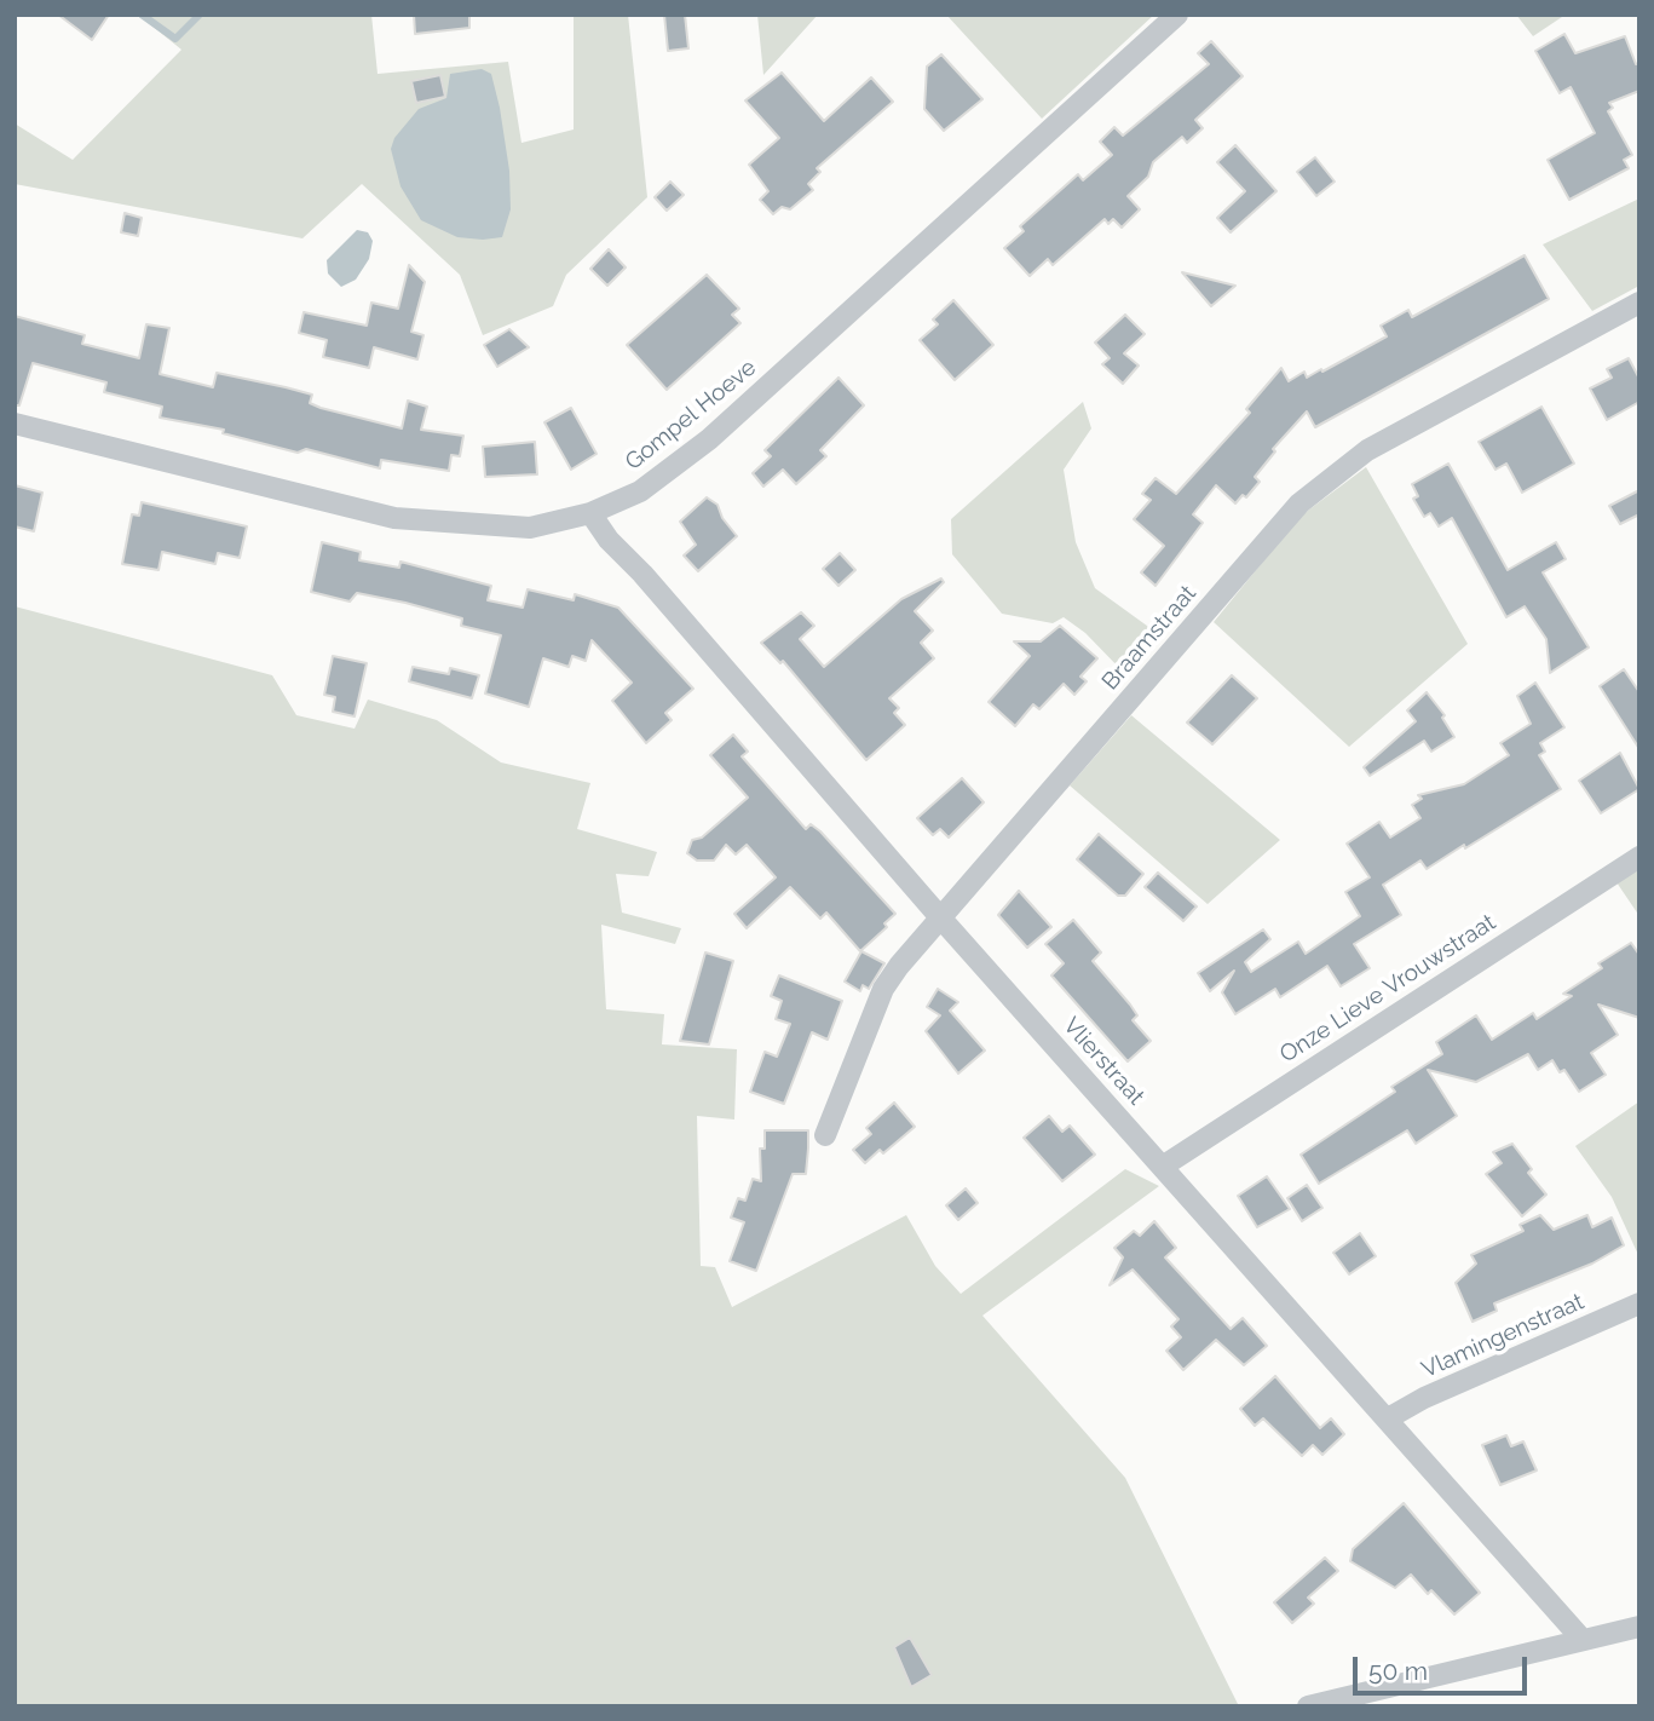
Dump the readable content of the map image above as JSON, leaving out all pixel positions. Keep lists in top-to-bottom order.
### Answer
{
  "streets": {
    "street": [
      "Gompel Hoeve",
      "Braamstraat",
      "Onze Lieve Vrouwstraat",
      "Vlierstraat",
      "Vlamingenstraat"
    ]
  },
  "crossings": [
    ["Gompel Hoeve", "Vlierstraat"],
    ["Braamstraat", "Vlierstraat"],
    ["Onze Lieve Vrouwstraat", "Vlierstraat"],
    ["Vlierstraat", "Vlamingenstraat"]
  ],
  "scale_bar": "50 m"
}
